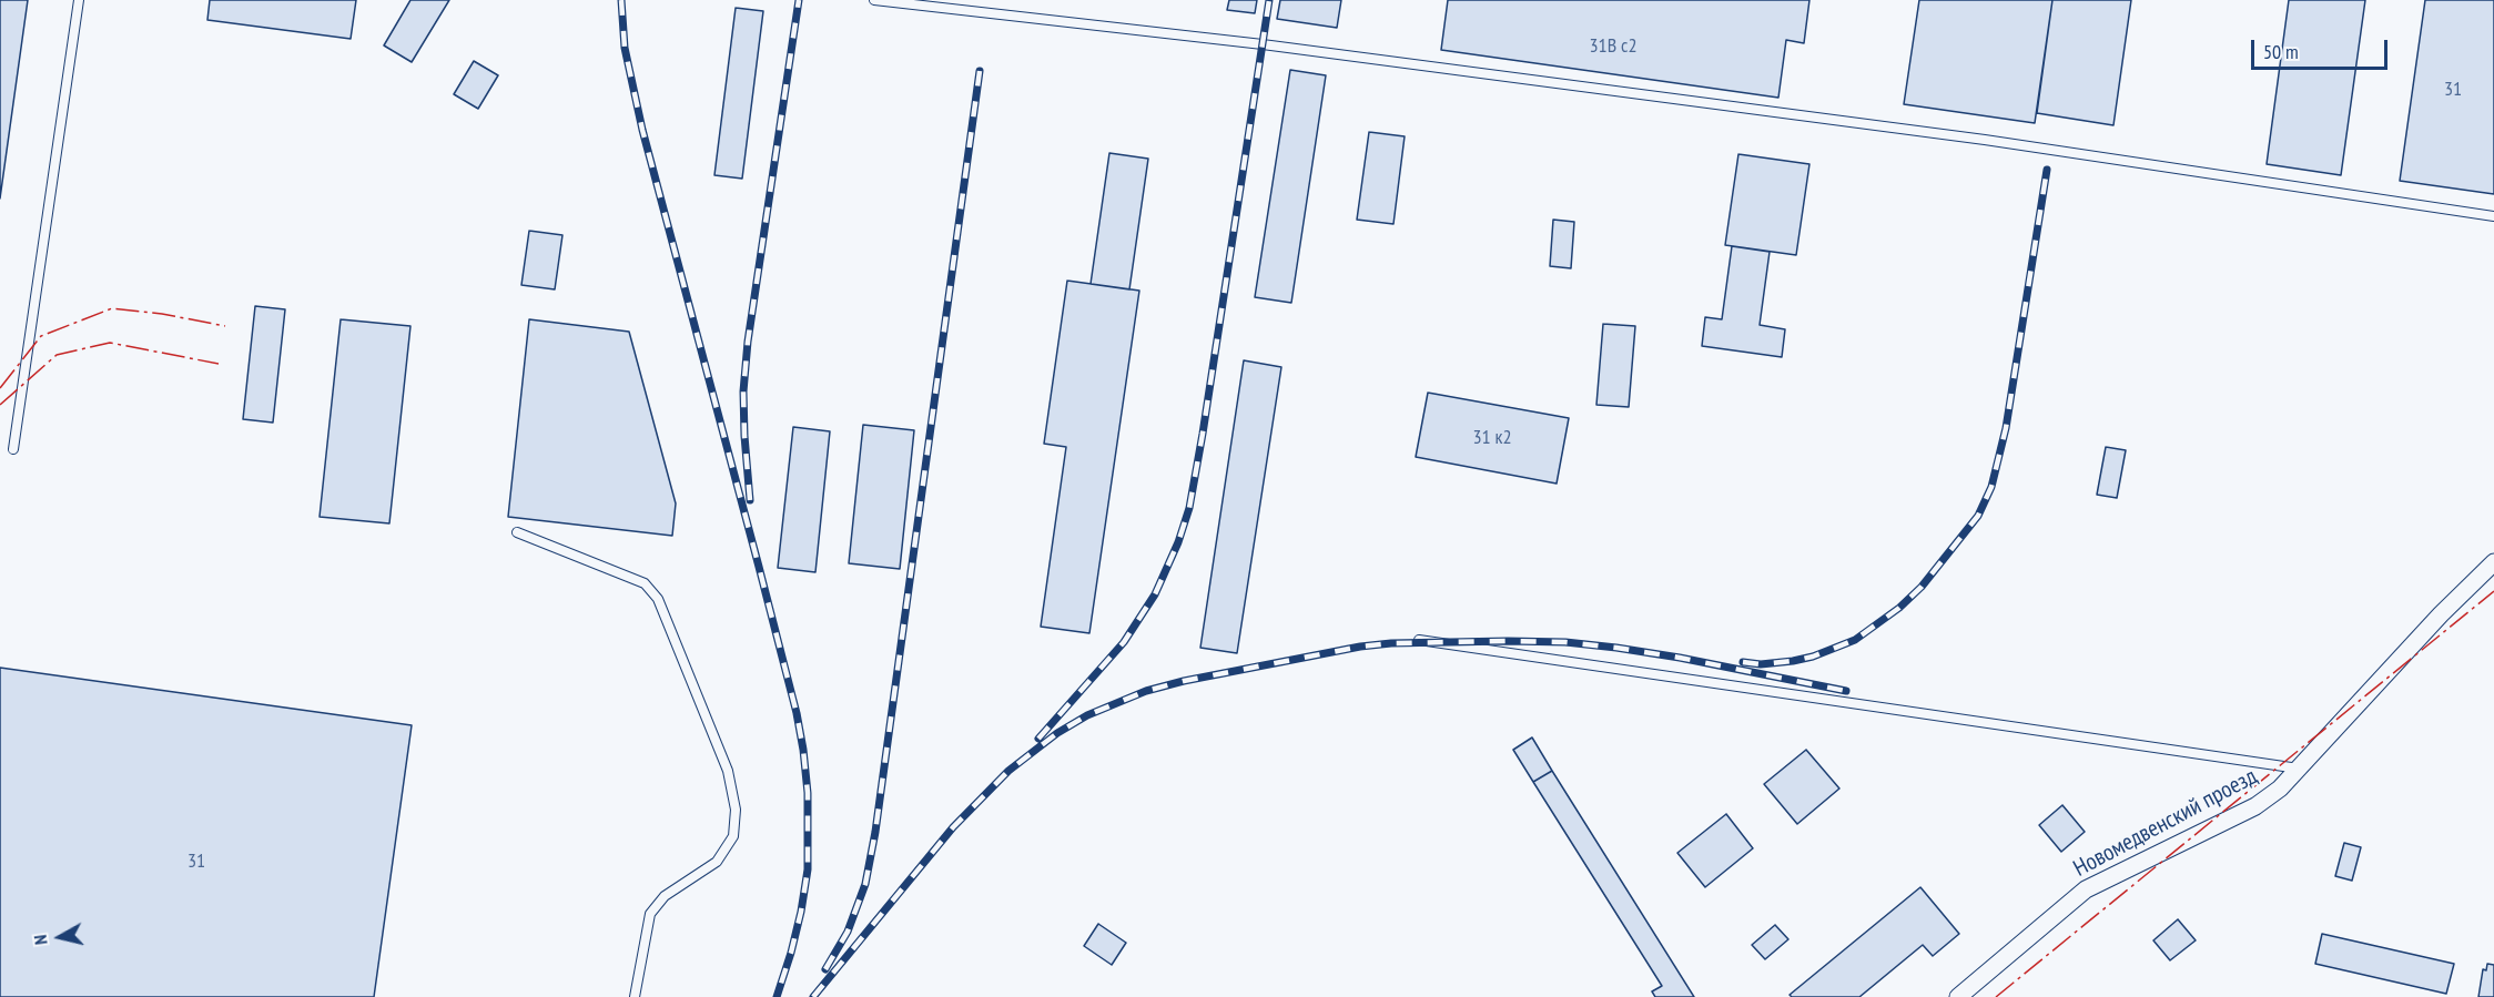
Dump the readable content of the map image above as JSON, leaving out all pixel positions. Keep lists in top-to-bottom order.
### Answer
{
  "streets": {
    "street": ["Новомедвенский проезд"]
  },
  "house_numbers": [
    "31В с2",
    "31",
    "31 к2",
    "31"
  ],
  "scale_bar": "50 m",
  "north": "left"
}
